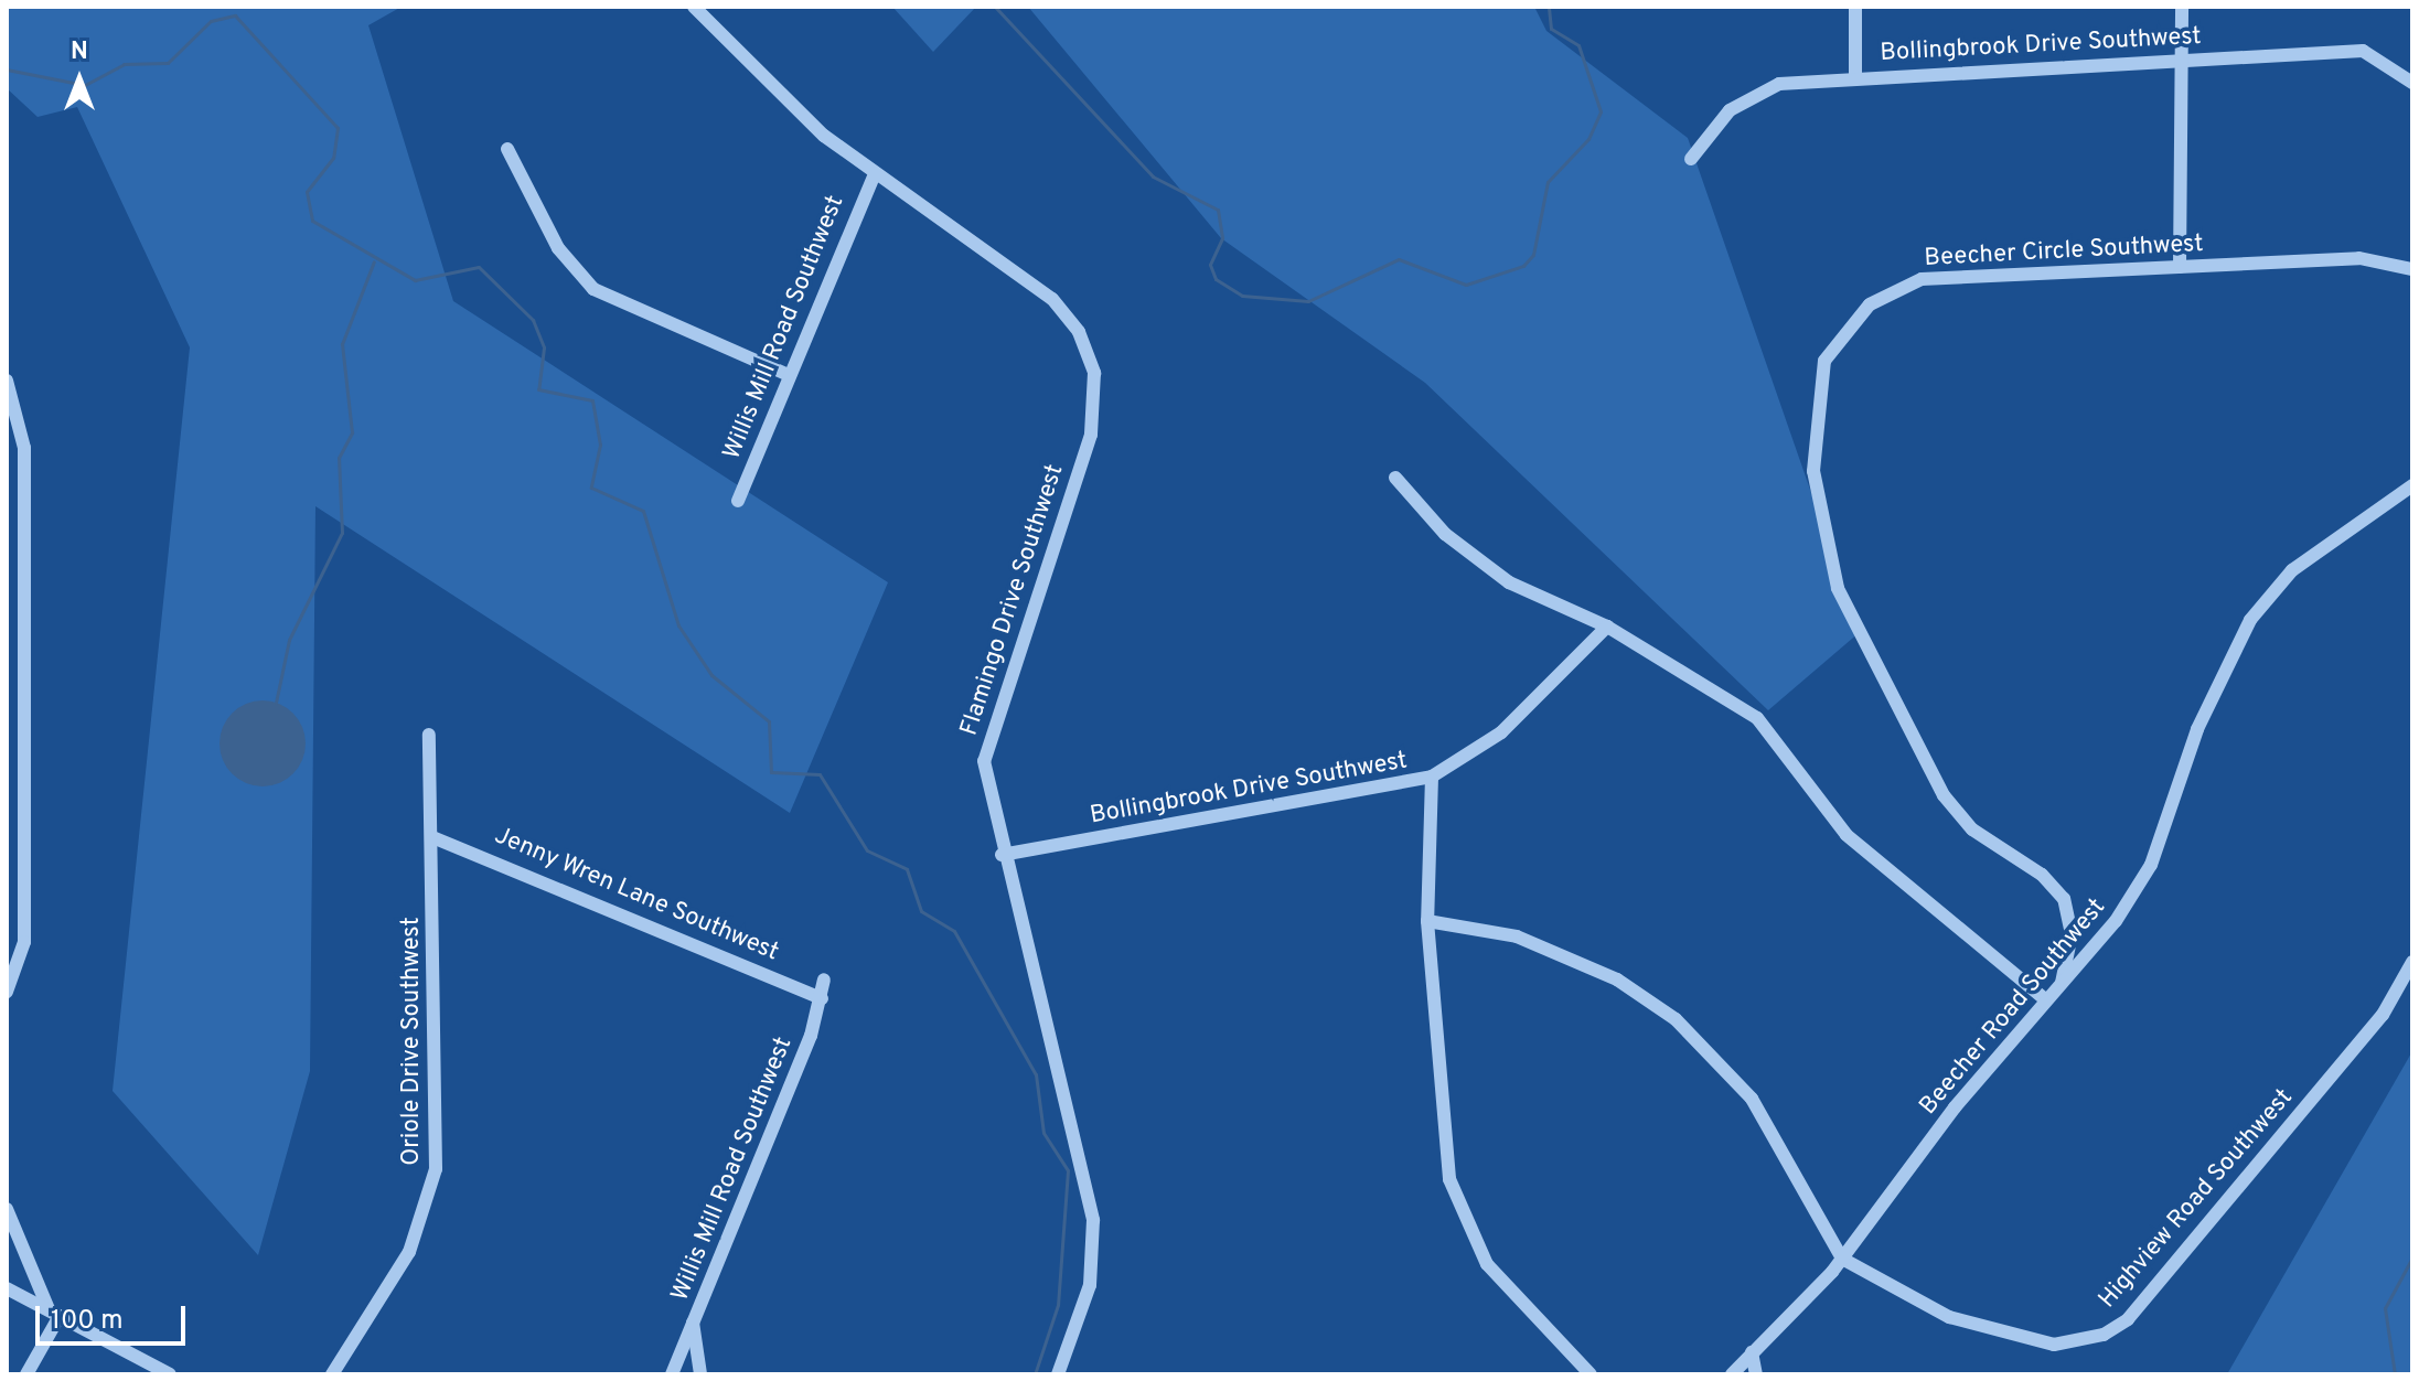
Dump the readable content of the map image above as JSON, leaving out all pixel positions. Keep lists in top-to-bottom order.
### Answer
{
  "streets": {
    "street": [
      "Bollingbrook Drive Southwest",
      "Beecher Circle Southwest",
      "Willis Mill Road Southwest",
      "Flamingo Drive Southwest",
      "Jenny Wren Lane Southwest",
      "Beecher Road Southwest",
      "Oriole Drive Southwest",
      "Highview Road Southwest"
    ]
  },
  "crossings": [
    ["Bollingbrook Drive Southwest", "Flamingo Drive Southwest"],
    ["Beecher Circle Southwest", "Beecher Road Southwest"],
    ["Willis Mill Road Southwest", "Flamingo Drive Southwest"],
    ["Willis Mill Road Southwest", "Jenny Wren Lane Southwest"],
    ["Jenny Wren Lane Southwest", "Oriole Drive Southwest"],
    ["Beecher Road Southwest", "Highview Road Southwest"]
  ],
  "scale_bar": "100 m",
  "north": "top"
}
